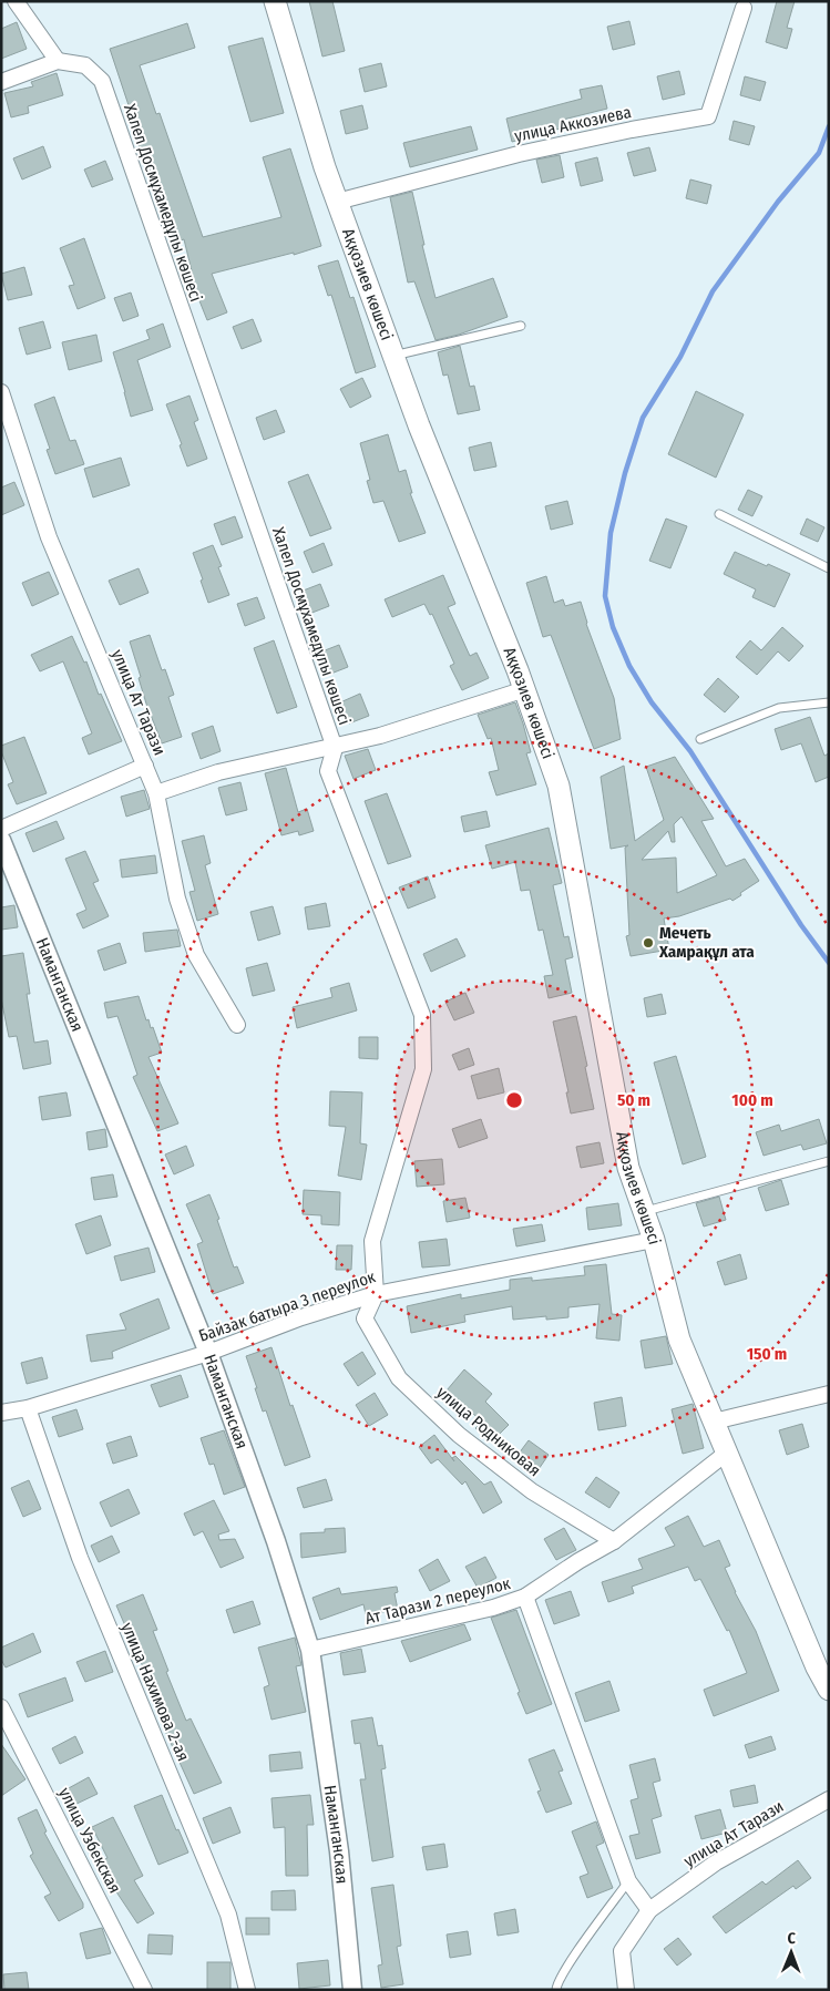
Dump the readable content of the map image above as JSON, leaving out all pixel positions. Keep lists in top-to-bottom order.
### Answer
{
  "streets": {
    "main road": ["Аққозиев көшесі"],
    "street": [
      "улица Аккозиева",
      "Халел Досмұхамедұлы көшесі",
      "улица Ат Тарази",
      "Наманганская",
      "Байзак батыра 3 переулок",
      "улица Родниковая",
      "Ат Тарази 2 переулок",
      "улица Нахимова 2-ая",
      "улица Узбекская"
    ]
  },
  "crossings": [
    ["улица Аккозиева", "Аққозиев көшесі"],
    ["Халел Досмұхамедұлы көшесі", "Байзак батыра 3 переулок"],
    ["Халел Досмұхамедұлы көшесі", "улица Родниковая"],
    ["Аққозиев көшесі", "Байзак батыра 3 переулок"],
    ["Аққозиев көшесі", "Ат Тарази 2 переулок"],
    ["Наманганская", "Байзак батыра 3 переулок"],
    ["Наманганская", "Ат Тарази 2 переулок"],
    ["Байзак батыра 3 переулок", "улица Родниковая"],
    ["Байзак батыра 3 переулок", "улица Нахимова 2-ая"],
    ["улица Родниковая", "Ат Тарази 2 переулок"]
  ],
  "places": ["Мечеть Хамрақұл ата"],
  "north": "top",
  "rings": ["50 m", "100 m", "150 m"]
}
